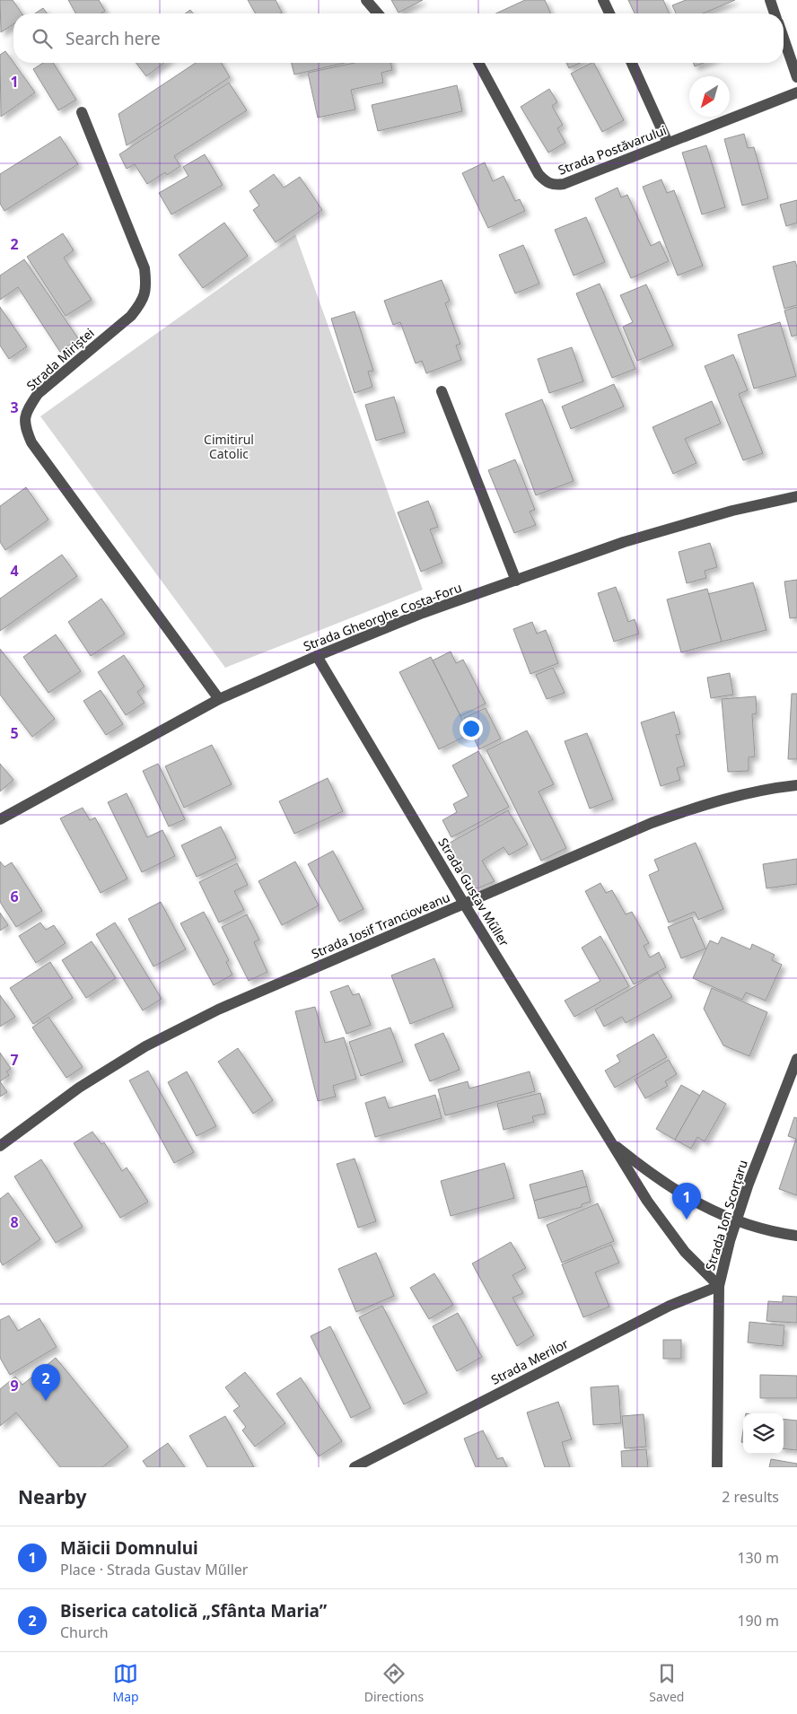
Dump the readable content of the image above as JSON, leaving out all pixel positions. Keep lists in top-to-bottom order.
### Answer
{
  "streets": {
    "street": [
      "Strada Postăvarului",
      "Strada Miriștei",
      "Strada Gheorghe Costa-Foru",
      "Strada Gustav Műller",
      "Strada Iosif Trancioveanu",
      "Strada Ion Scorțaru",
      "Strada Merilor"
    ]
  },
  "crossings": [
    ["Strada Miriștei", "Strada Gheorghe Costa-Foru"],
    ["Strada Gheorghe Costa-Foru", "Strada Gustav Műller"],
    ["Strada Gustav Műller", "Strada Iosif Trancioveanu"],
    ["Strada Gustav Műller", "Strada Ion Scorțaru"],
    ["Strada Gustav Műller", "Strada Merilor"],
    ["Strada Ion Scorțaru", "Strada Merilor"]
  ],
  "parks": ["Cimitirul Catolic"],
  "north": "bottom left",
  "page": {
    "search": "Search here",
    "pins": ["1", "2"],
    "heading": ["Nearby", "2 results"],
    "list": [
      {
        "mark": "1",
        "name": "Măicii Domnului",
        "note": "Place · Strada Gustav Műller",
        "value": "130 m"
      },
      {
        "mark": "2",
        "name": "Biserica catolică „Sfânta Maria”",
        "note": "Church",
        "value": "190 m"
      }
    ],
    "nav": ["Map", "Directions", "Saved"]
  },
  "grid": {
    "rows": [
      "1",
      "2",
      "3",
      "4",
      "5",
      "6",
      "7",
      "8",
      "9"
    ]
  }
}
